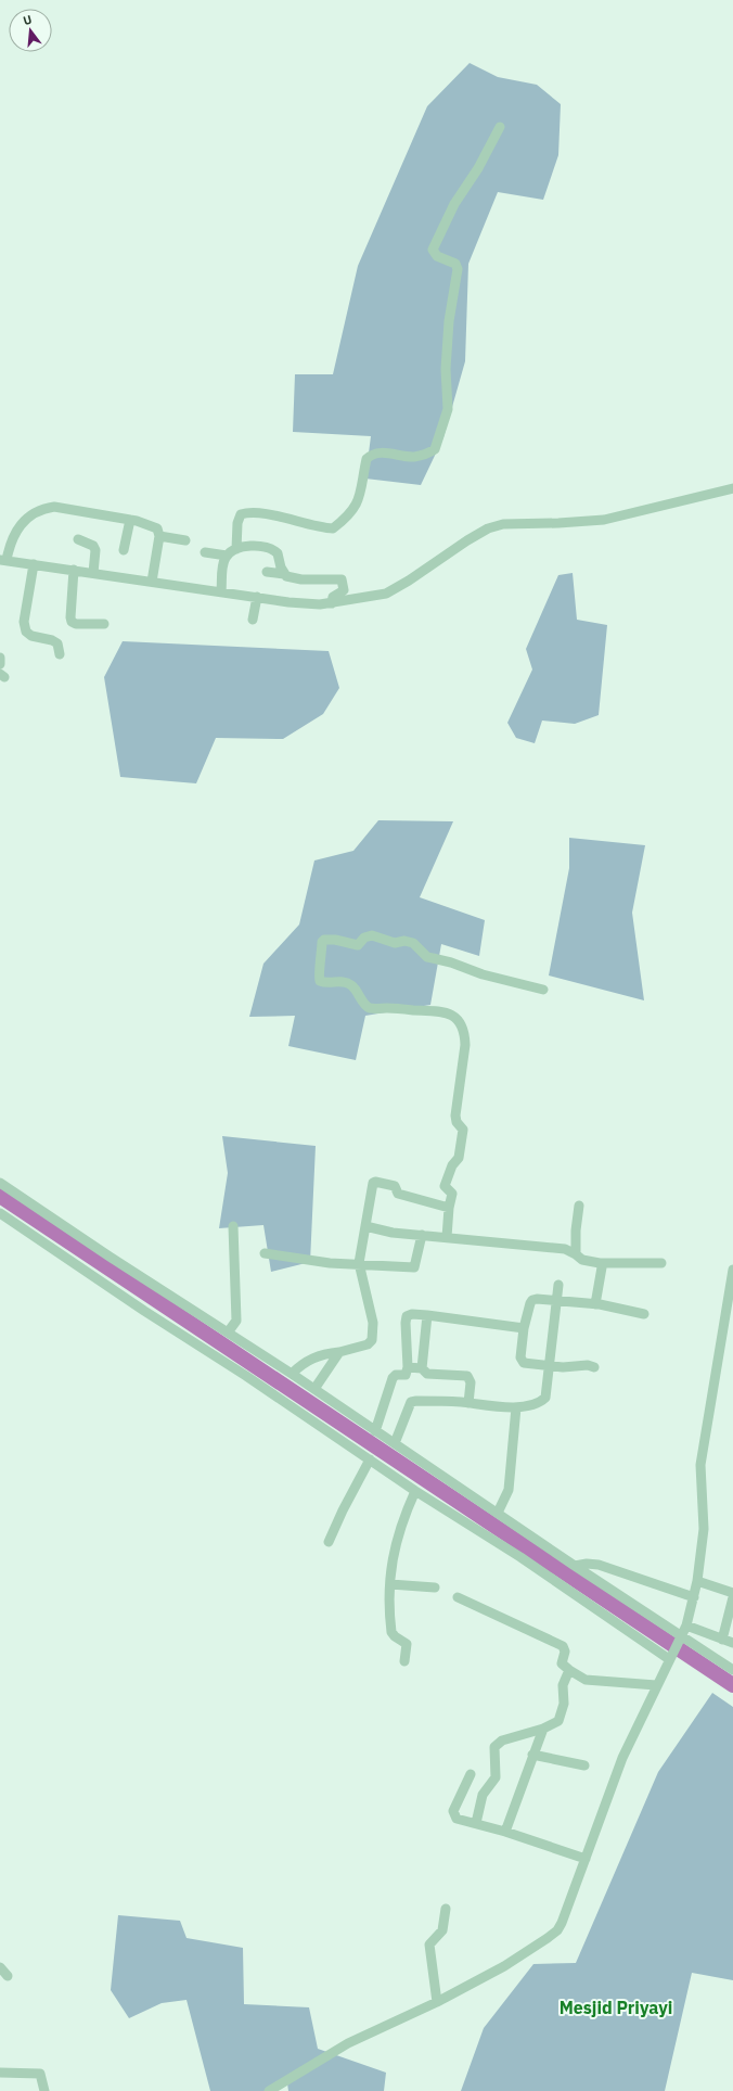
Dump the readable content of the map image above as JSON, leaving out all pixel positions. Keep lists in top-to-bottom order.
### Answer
{
  "districts": ["Mesjid Priyayi"],
  "north": "top"
}
